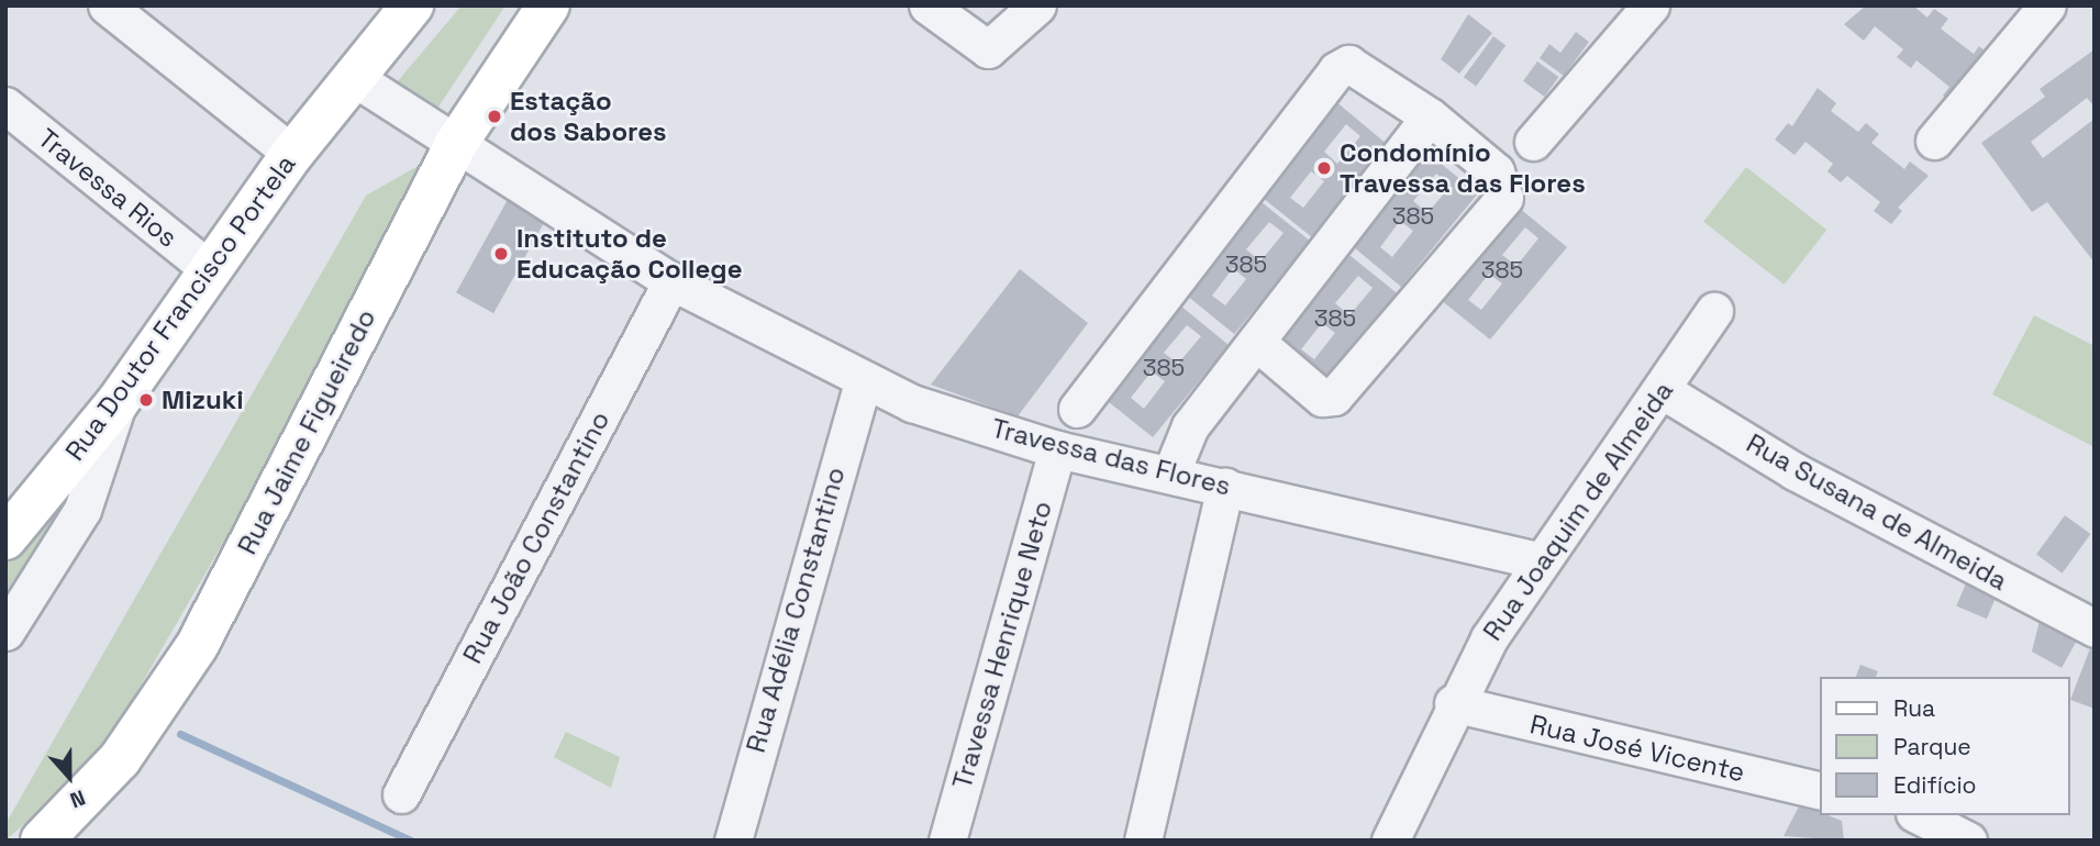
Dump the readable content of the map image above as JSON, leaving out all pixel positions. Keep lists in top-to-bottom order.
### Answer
{
  "streets": {
    "main road": ["Rua Doutor Francisco Portela", "Rua Jaime Figueiredo"],
    "street": [
      "Travessa Rios",
      "Travessa das Flores",
      "Rua Joaquim de Almeida",
      "Rua Susana de Almeida",
      "Rua João Constantino",
      "Rua Adélia Constantino",
      "Travessa Henrique Neto",
      "Rua José Vicente"
    ]
  },
  "crossings": [
    ["Travessa Rios", "Rua Doutor Francisco Portela"],
    ["Rua Doutor Francisco Portela", "Travessa das Flores"],
    ["Rua Jaime Figueiredo", "Travessa das Flores"],
    ["Travessa das Flores", "Rua Joaquim de Almeida"],
    ["Travessa das Flores", "Rua João Constantino"],
    ["Travessa das Flores", "Rua Adélia Constantino"],
    ["Travessa das Flores", "Travessa Henrique Neto"],
    ["Rua Joaquim de Almeida", "Rua Susana de Almeida"],
    ["Rua Joaquim de Almeida", "Rua José Vicente"]
  ],
  "places": [
    "Estação dos Sabores",
    "Condomínio Travessa das Flores",
    "Instituto de Educação College",
    "Mizuki"
  ],
  "house_numbers": [
    "385",
    "385",
    "385",
    "385",
    "385"
  ],
  "legend": ["Rua", "Parque", "Edifício"],
  "north": "bottom"
}
